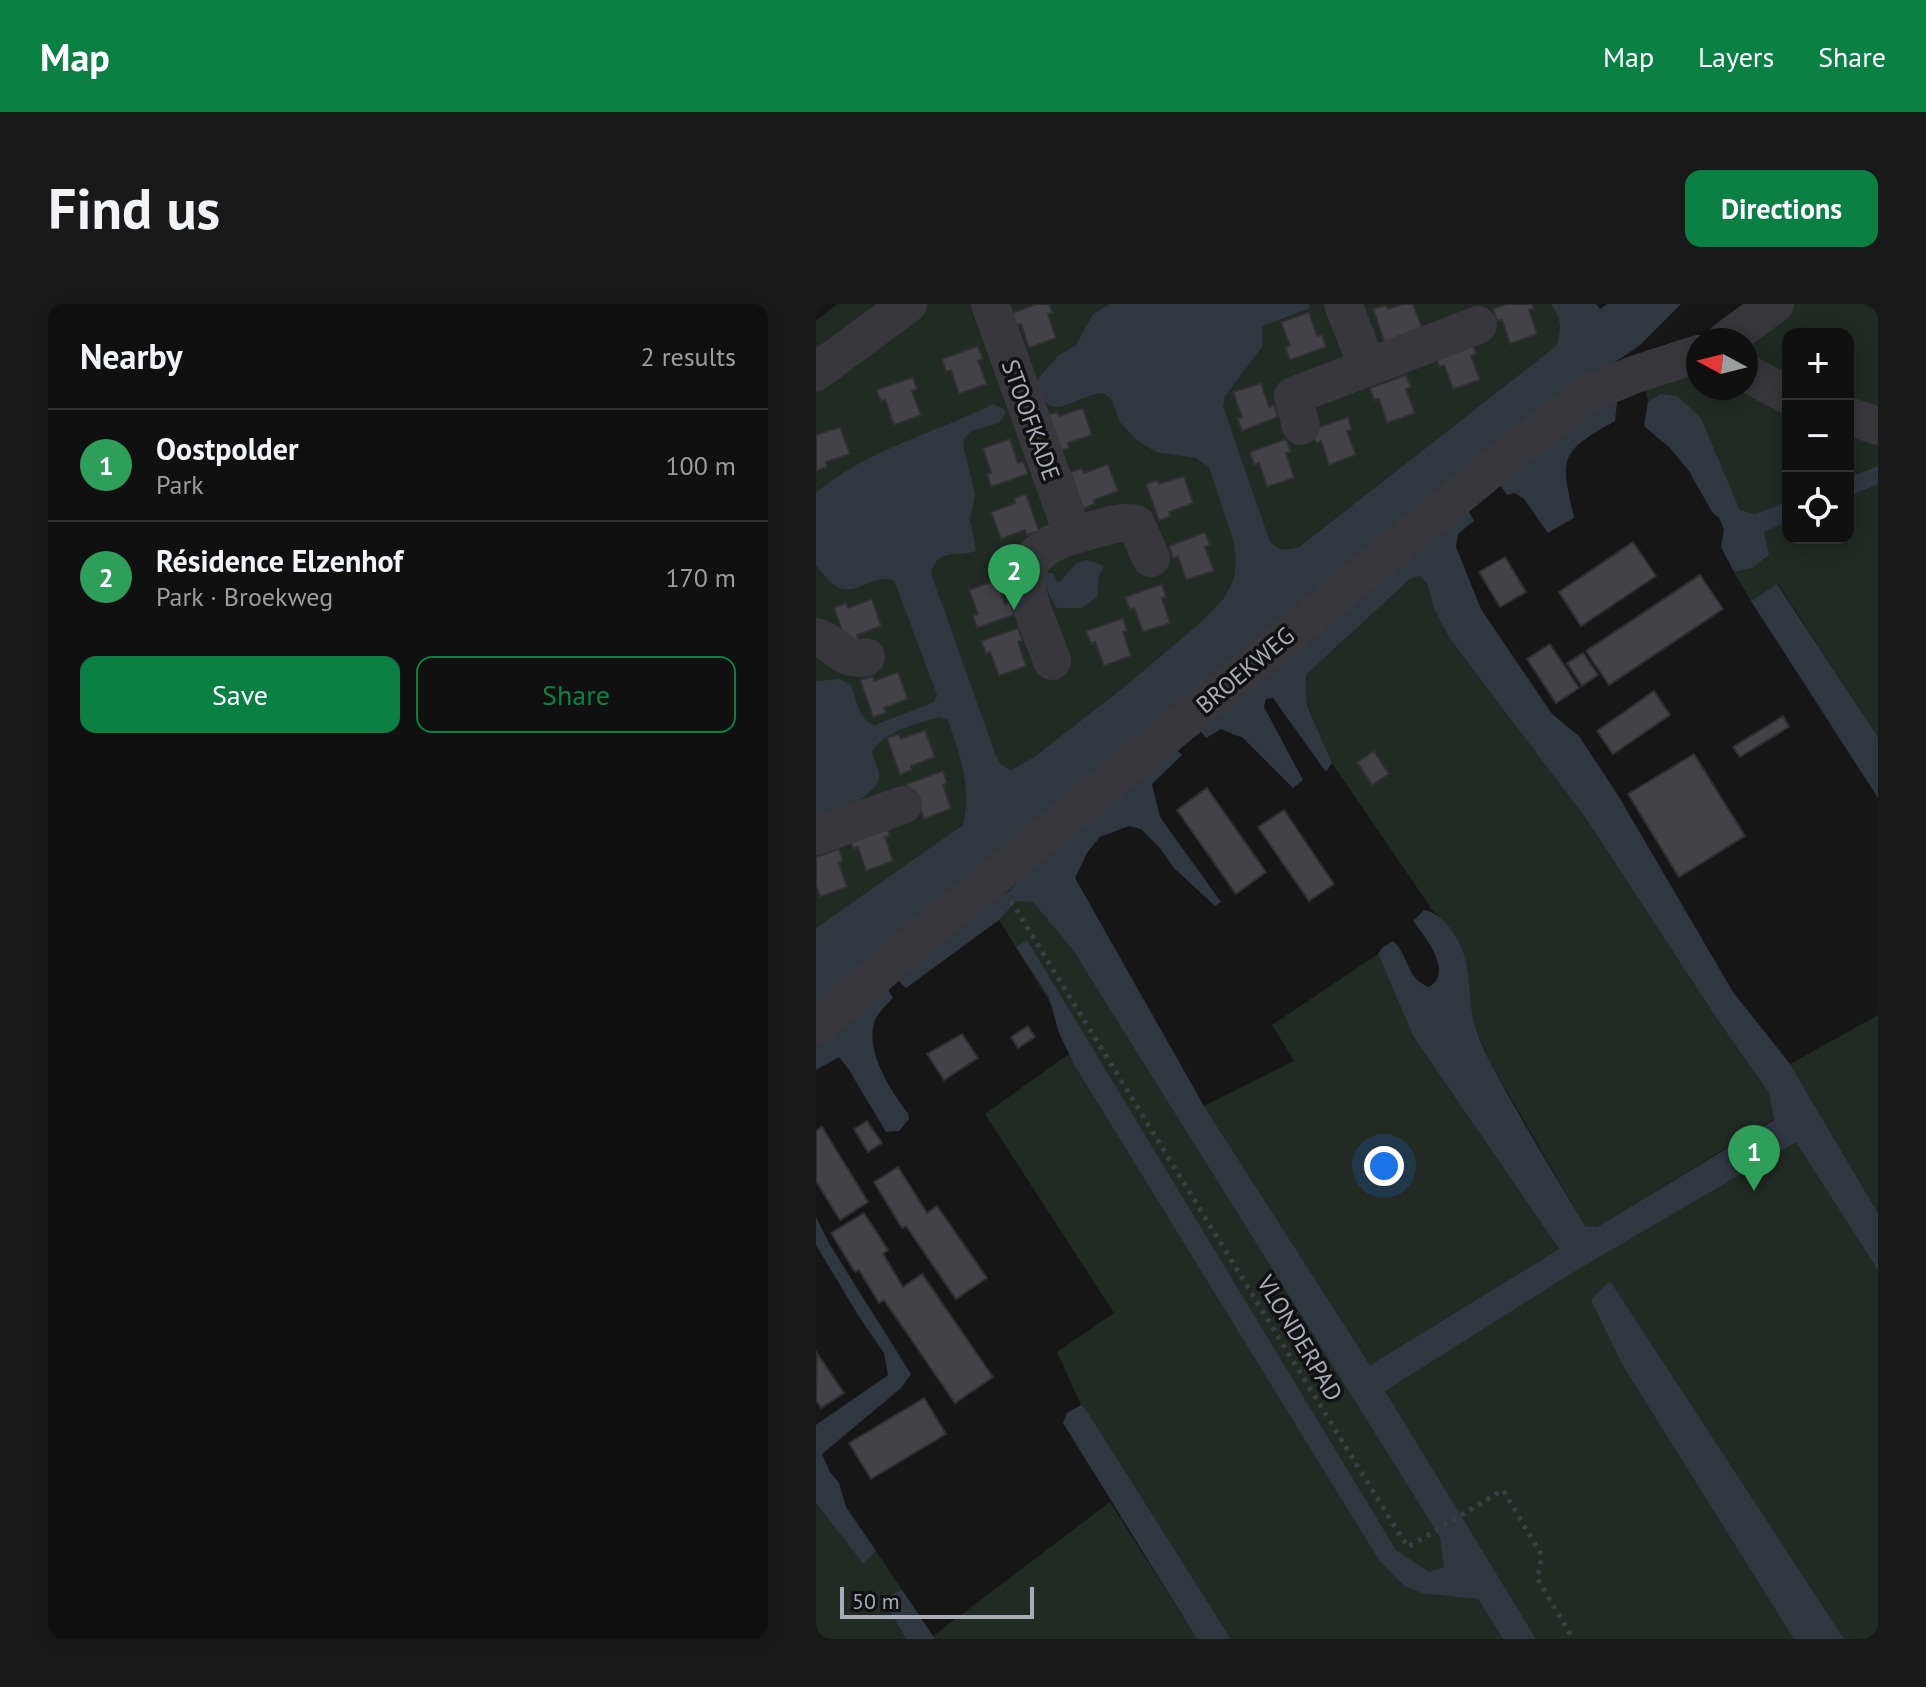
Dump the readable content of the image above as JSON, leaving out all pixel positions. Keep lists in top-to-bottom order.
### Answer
{
  "streets": {
    "street": ["STOOFKADE", "BROEKWEG"],
    "path": ["VLONDERPAD"]
  },
  "scale_bar": "50 m",
  "north": "left",
  "page": {
    "header": "Map",
    "nav": ["Map", "Layers", "Share"],
    "buttons": [
      "Directions",
      ["Save", "Share"]
    ],
    "title": "Find us",
    "heading": ["Nearby", "2 results"],
    "map_buttons": ["+", "−"],
    "list": [
      {
        "mark": "1",
        "name": "Oostpolder",
        "note": "Park",
        "value": "100 m"
      },
      {
        "mark": "2",
        "name": "Résidence Elzenhof",
        "note": "Park · Broekweg",
        "value": "170 m"
      }
    ],
    "pins": ["2", "1"],
    "scale": "50 m"
  }
}
